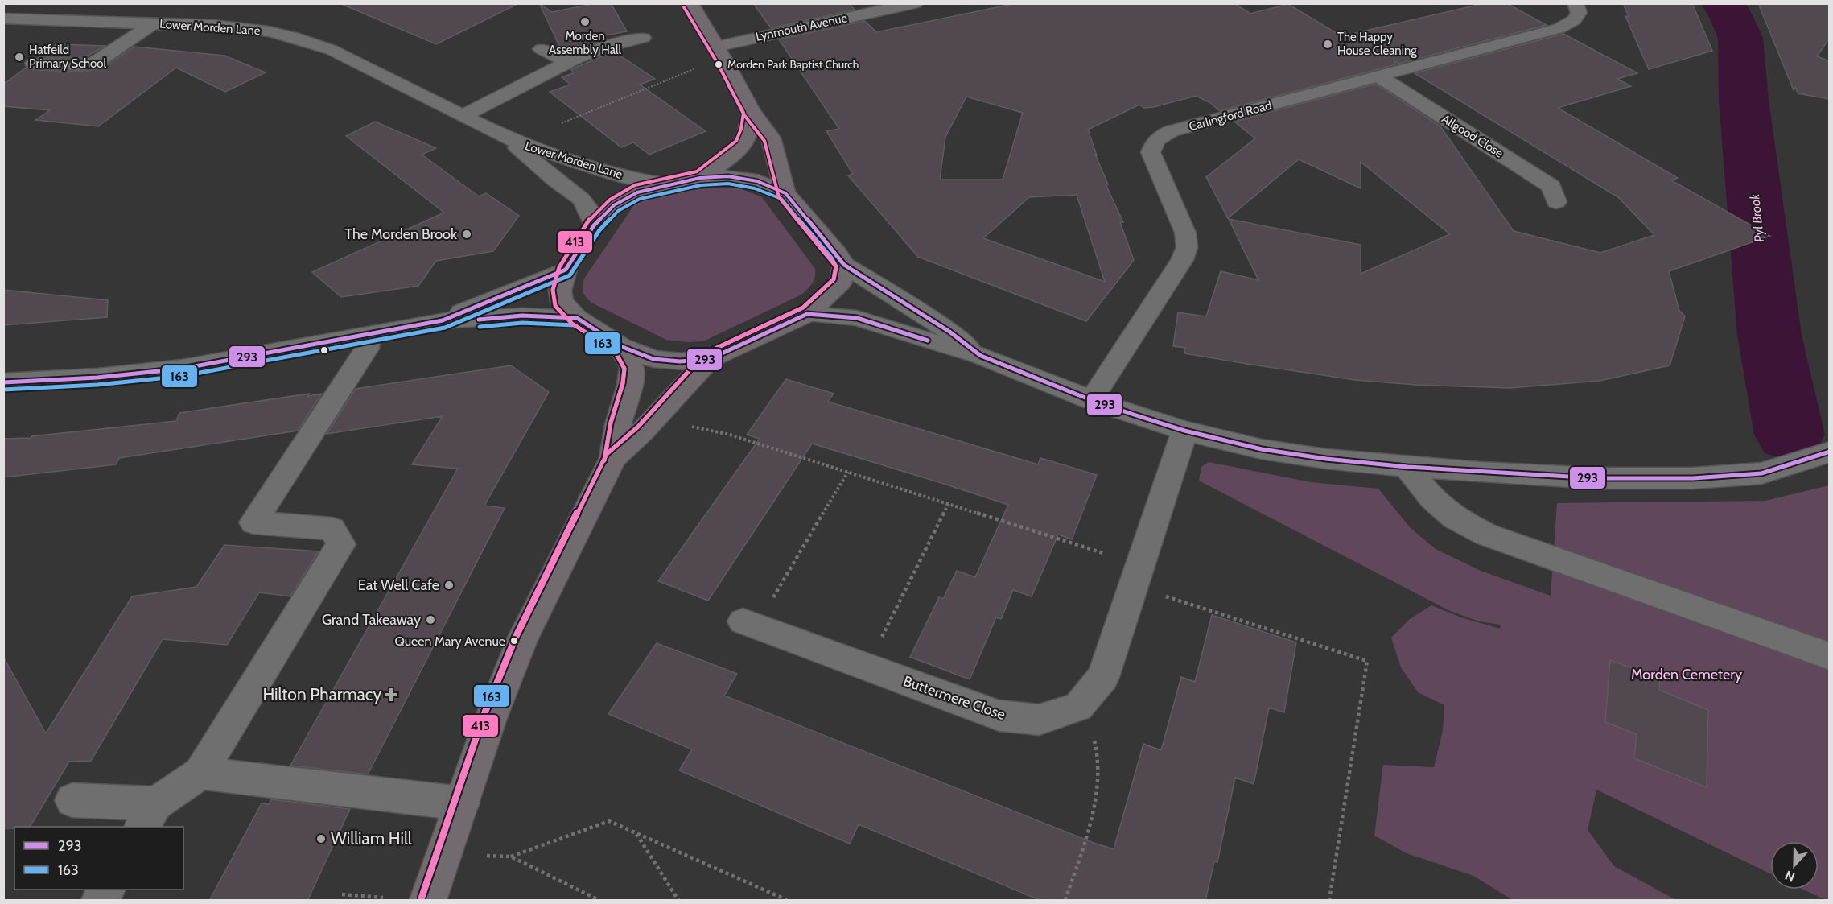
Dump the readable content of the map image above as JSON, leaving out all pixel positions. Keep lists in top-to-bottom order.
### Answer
{
  "streets": {
    "street": [
      "Lower Morden Lane",
      "Lynmouth Avenue",
      "Carlingford Road",
      "Allgood Close",
      "Buttermere Close"
    ]
  },
  "crossings": [
    ["Carlingford Road", "Allgood Close"]
  ],
  "water": ["Pyl Brook"],
  "parks": ["Morden Cemetery"],
  "places": {
    "other": [
      "Morden Assembly Hall",
      "The Happy House Cleaning",
      "Hatfeild Primary School",
      "Morden Park Baptist Church",
      "The Morden Brook",
      "Eat Well Cafe",
      "Grand Takeaway",
      "Queen Mary Avenue",
      "William Hill"
    ],
    "health": ["Hilton Pharmacy"]
  },
  "lines": ["transit line 413", "transit line 293", "transit line 163"],
  "legend": ["293", "163"],
  "north": "bottom"
}
